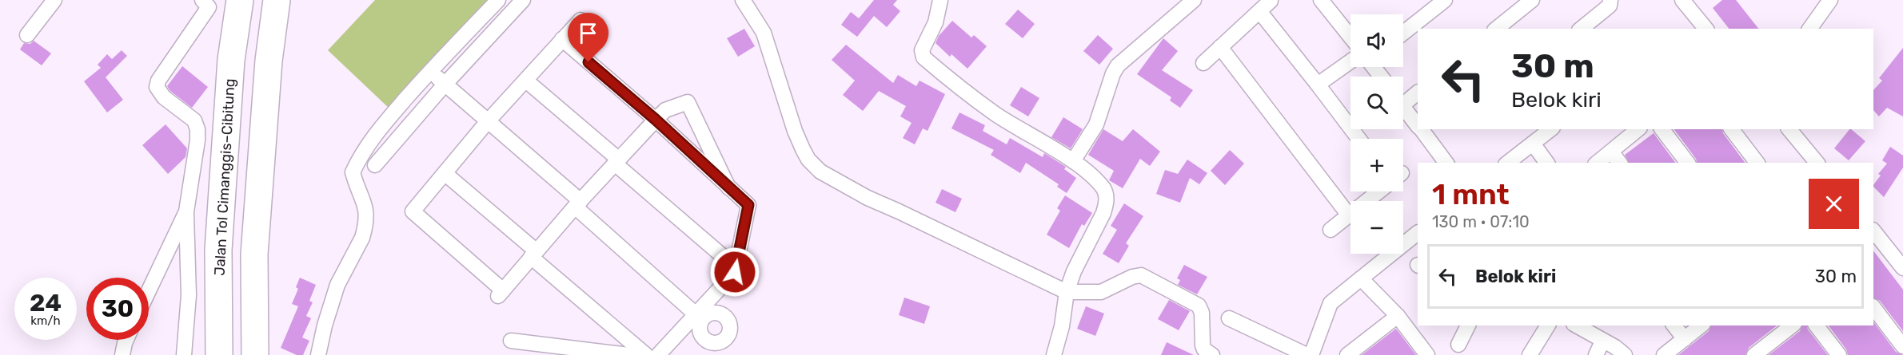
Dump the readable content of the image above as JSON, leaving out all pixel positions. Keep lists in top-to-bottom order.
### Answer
{
  "streets": {
    "highway": ["Jalan Tol Cimanggis–Cibitung"]
  },
  "page": {
    "map_buttons": ["+", "−"],
    "turn": ["30 m", "Belok kiri"],
    "heading": ["1 mnt", "130 m · 07:10"],
    "list": [
      {
        "name": "Belok kiri",
        "value": "30 m"
      }
    ],
    "speed": "24 km/h",
    "limit": "30"
  }
}
